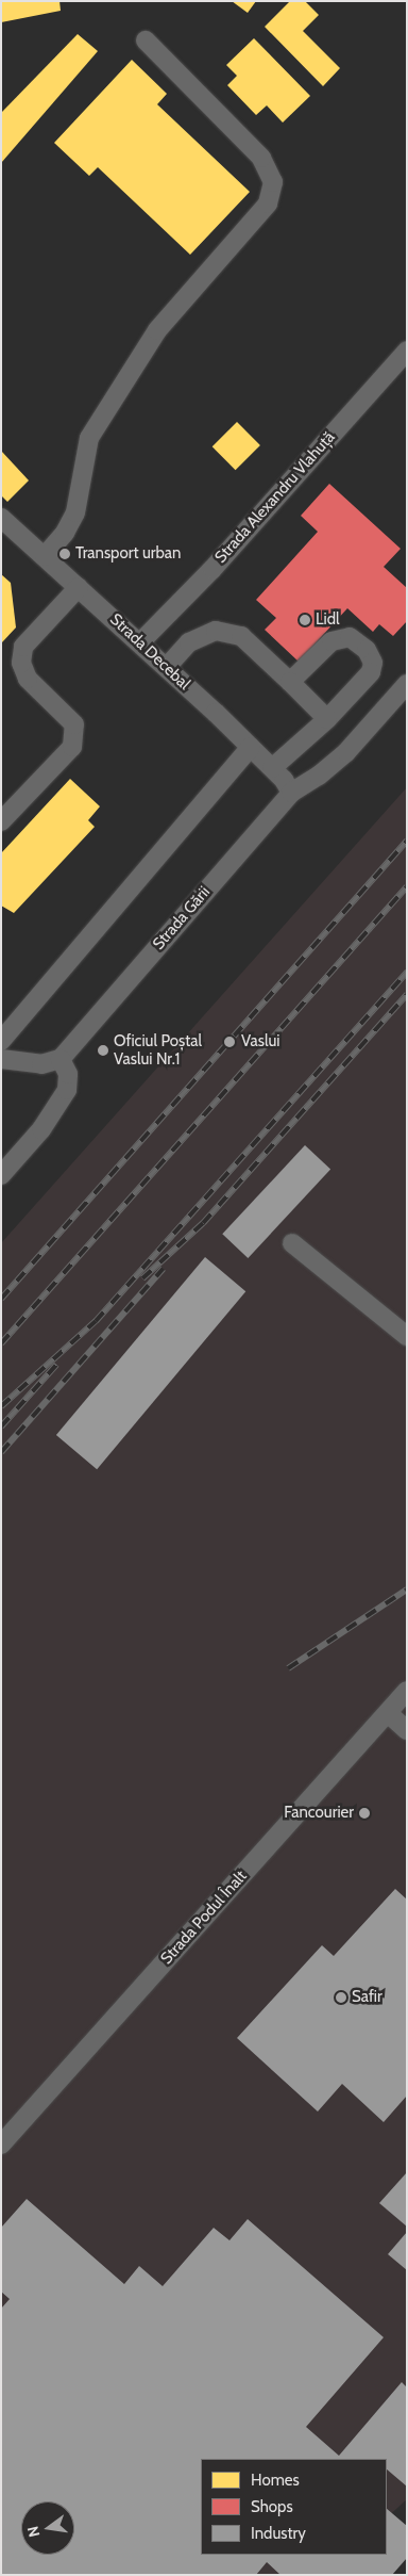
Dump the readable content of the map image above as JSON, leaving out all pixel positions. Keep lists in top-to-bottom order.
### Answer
{
  "streets": {
    "street": [
      "Strada Alexandru Vlahuță",
      "Strada Decebal",
      "Strada Gării",
      "Strada Podul Înalt"
    ]
  },
  "crossings": [
    ["Strada Alexandru Vlahuță", "Strada Decebal"],
    ["Strada Decebal", "Strada Gării"]
  ],
  "places": [
    "Transport urban",
    "Lidl",
    "Vaslui",
    "Oficiul Poștal Vaslui Nr.1",
    "Fancourier",
    "Safir"
  ],
  "legend": ["Homes", "Shops", "Industry"],
  "north": "left"
}
